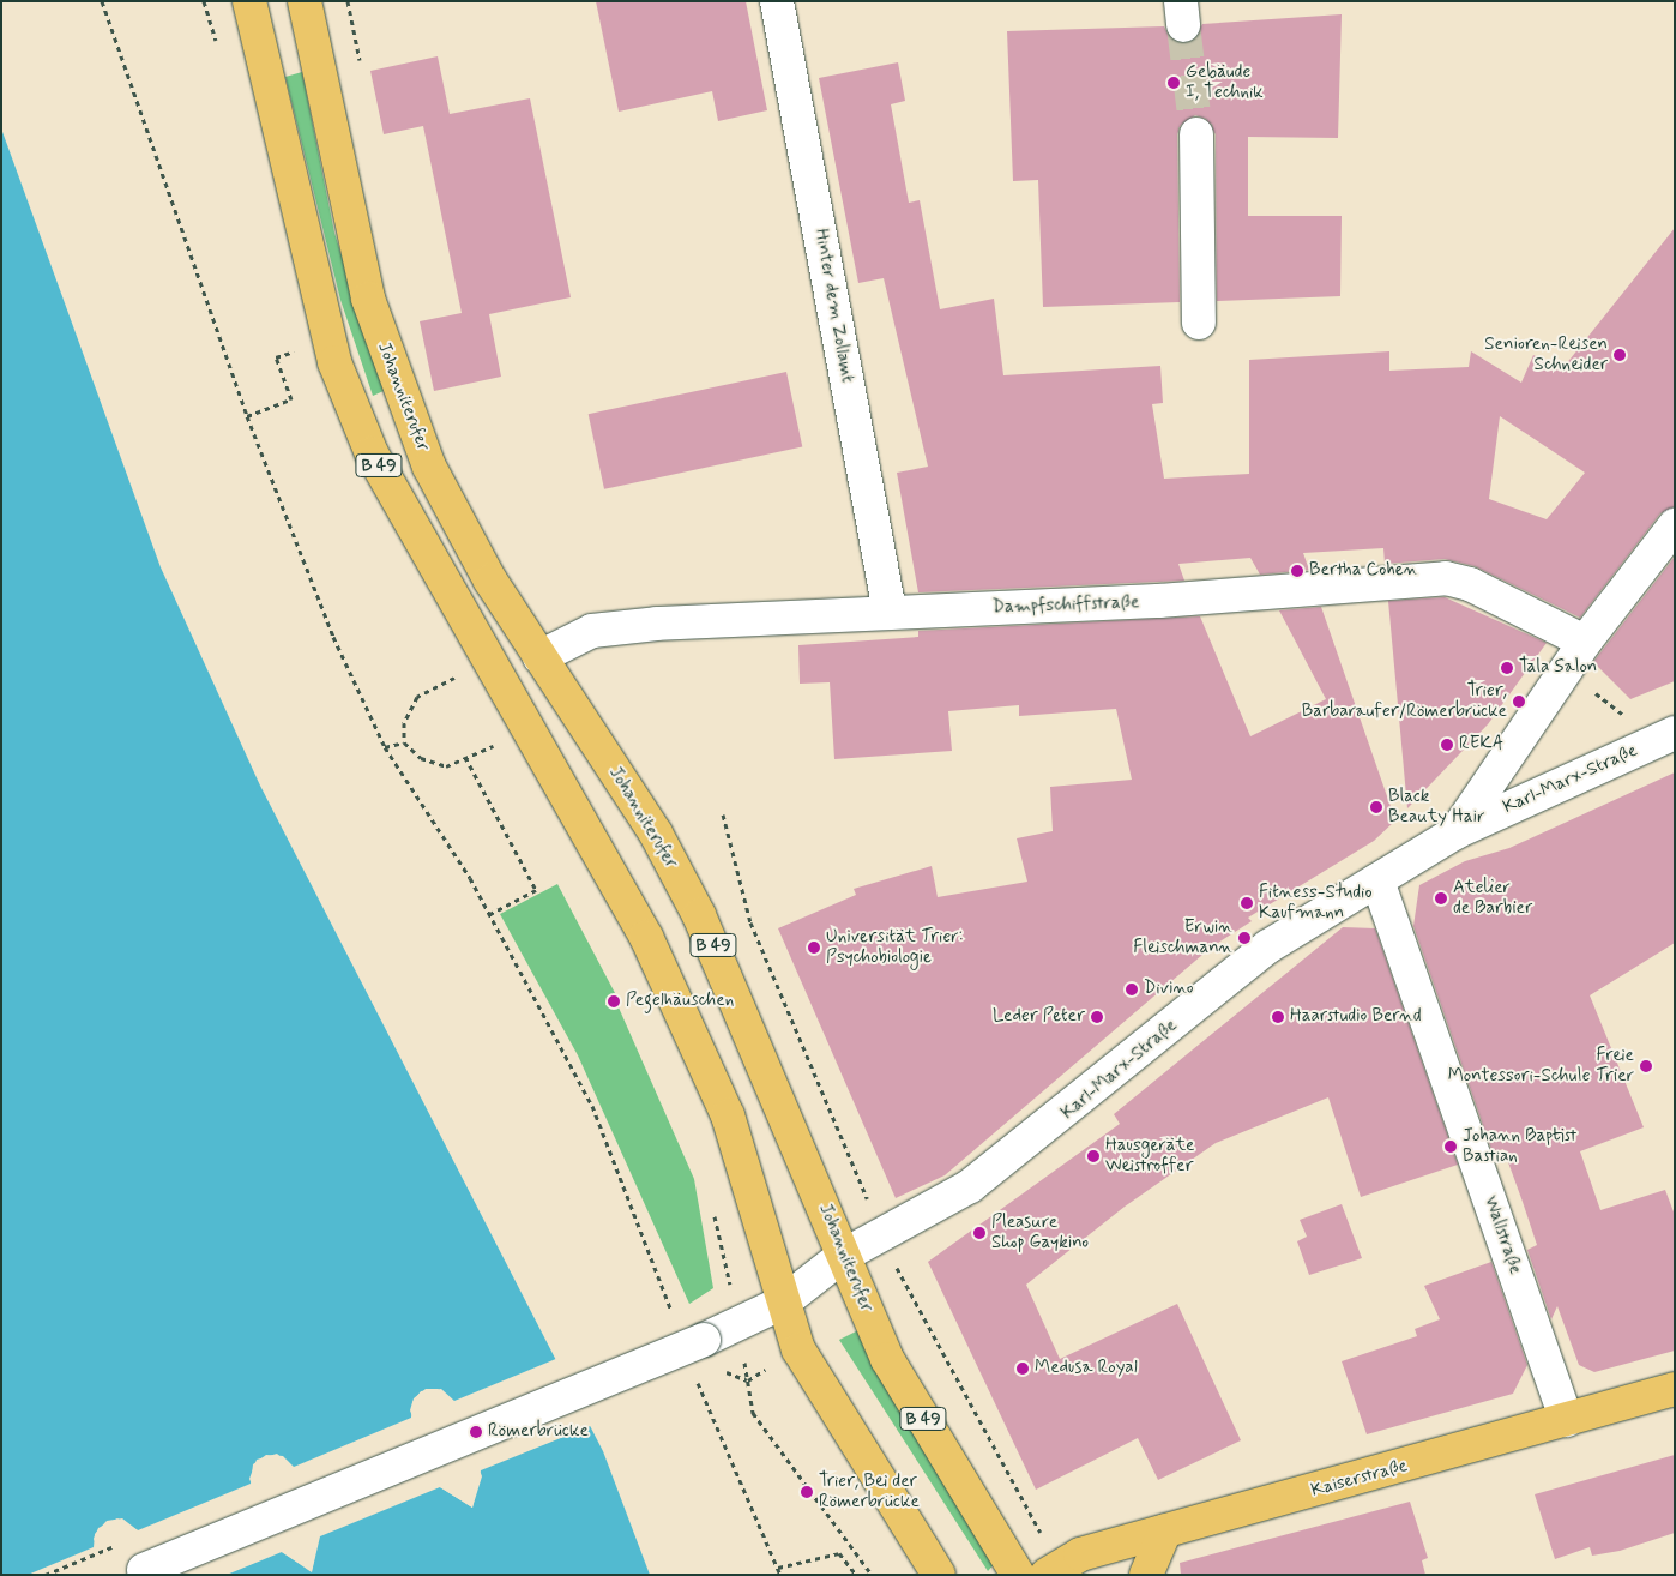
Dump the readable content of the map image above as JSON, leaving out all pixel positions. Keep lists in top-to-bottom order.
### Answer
{
  "streets": {
    "main road": ["Johanniterufer", "B 49", "Kaiserstraße"],
    "street": [
      "Hinter dem Zollamt",
      "Dampfschiffstraße",
      "Karl-Marx-Straße",
      "Wallstraße"
    ]
  },
  "crossings": [
    ["Hinter dem Zollamt", "Dampfschiffstraße"],
    ["Johanniterufer", "Dampfschiffstraße"],
    ["Johanniterufer", "Karl-Marx-Straße"],
    ["B 49", "Karl-Marx-Straße"],
    ["Dampfschiffstraße", "Karl-Marx-Straße"],
    ["Karl-Marx-Straße", "Wallstraße"],
    ["Wallstraße", "Kaiserstraße"]
  ],
  "places": [
    "Gebäude I, Technik",
    "Senioren-Reisen Schneider",
    "Bertha Cohen",
    "Tala Salon",
    "Trier, Barbaraufer/Römerbrücke",
    "REKA",
    "Black Beauty Hair",
    "Atelier de Barbier",
    "Fitness-Studio Kaufmann",
    "Erwin Fleischmann",
    "Universität Trier: Psychobiologie",
    "Divino",
    "Pegelhäuschen",
    "Leder Peter",
    "Haarstudio Bernd",
    "Freie Montessori-Schule Trier",
    "Johann Baptist Bastian",
    "Hausgeräte Weistroffer",
    "Pleasure Shop Gaykino",
    "Medusa Royal",
    "Römerbrücke",
    "Trier, Bei der Römerbrücke"
  ]
}
